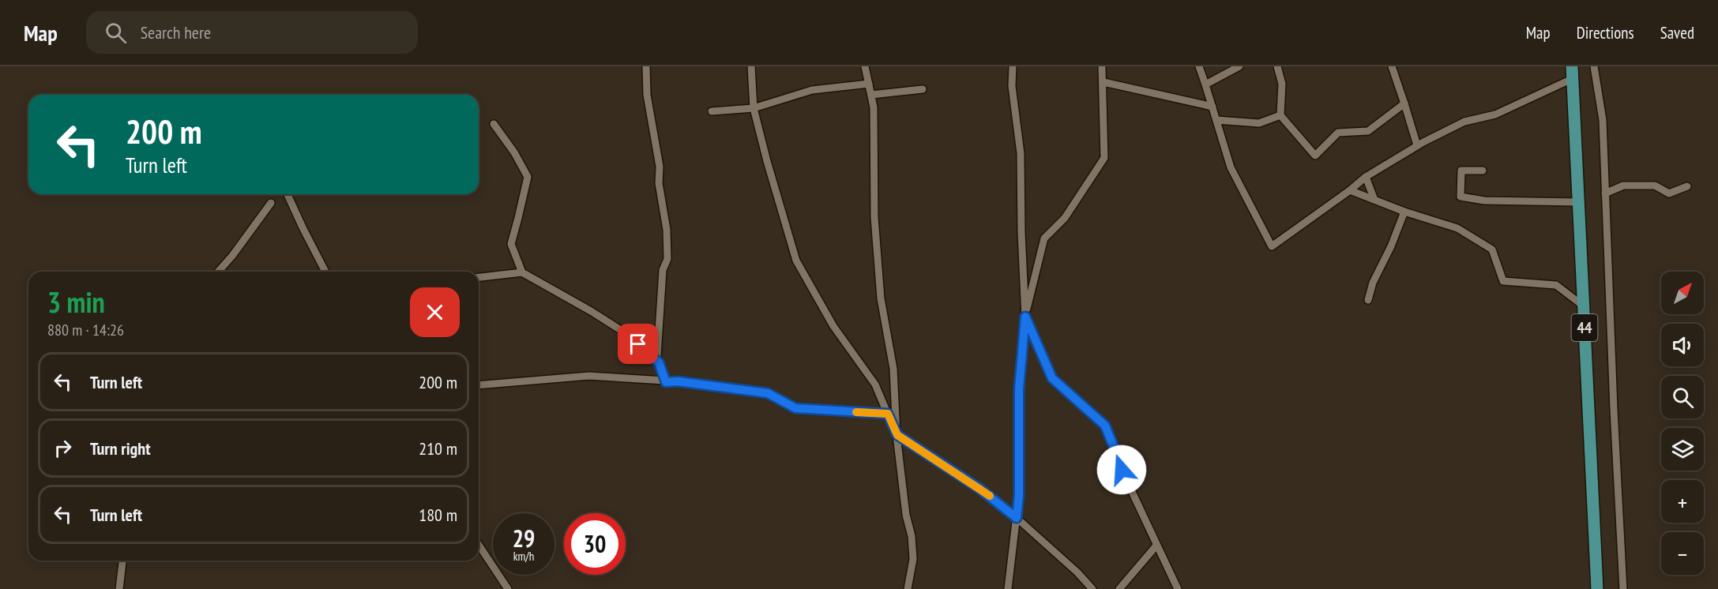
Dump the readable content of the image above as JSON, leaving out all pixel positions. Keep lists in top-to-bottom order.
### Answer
{
  "streets": {
    "main road": ["44"]
  },
  "north": "top right",
  "page": {
    "header": "Map",
    "search": "Search here",
    "nav": ["Map", "Directions", "Saved"],
    "turn": ["200 m", "Turn left"],
    "map_buttons": ["+", "−"],
    "heading": ["3 min", "880 m · 14:26"],
    "list": [
      {
        "name": "Turn left",
        "value": "200 m"
      },
      {
        "name": "Turn right",
        "value": "210 m"
      },
      {
        "name": "Turn left",
        "value": "180 m"
      }
    ],
    "speed": "29 km/h",
    "limit": "30"
  }
}
